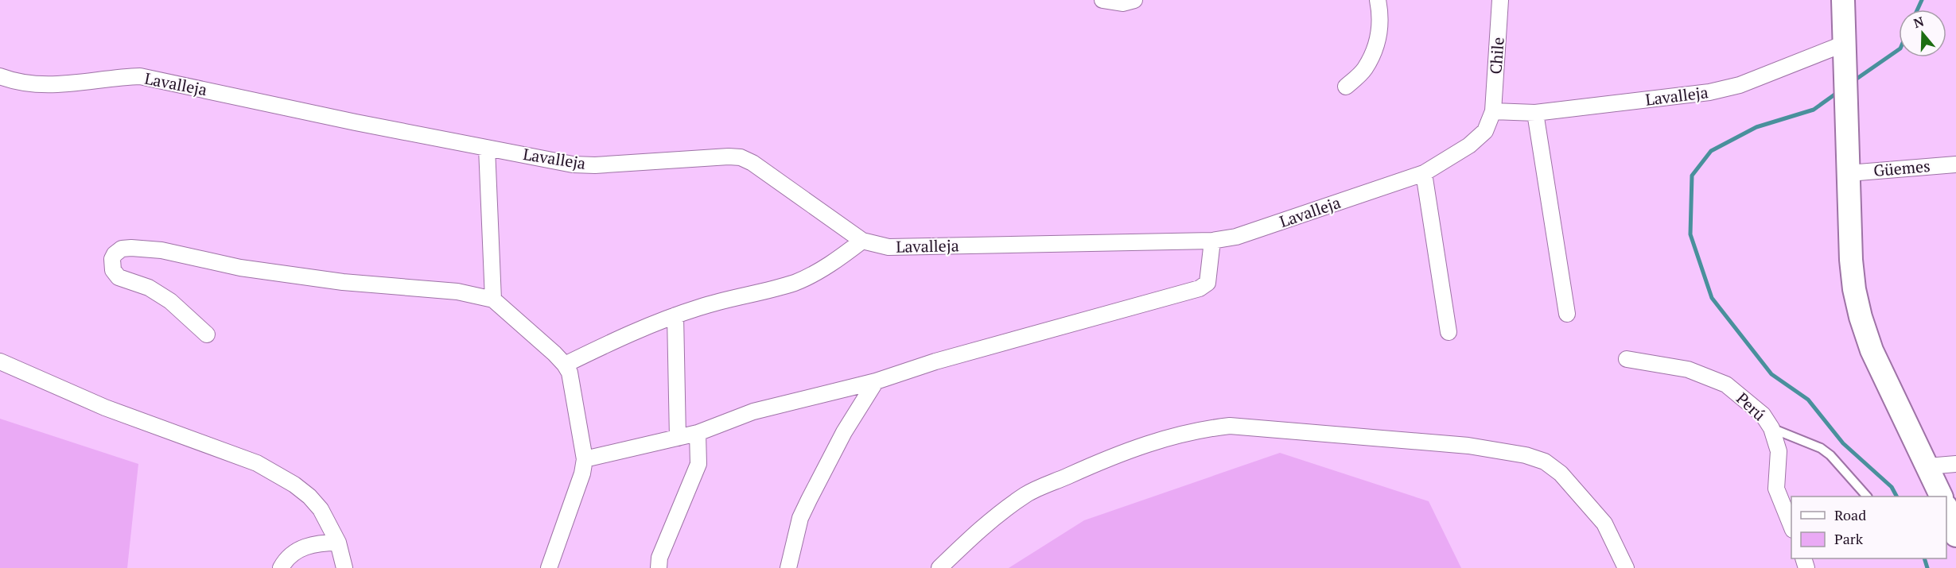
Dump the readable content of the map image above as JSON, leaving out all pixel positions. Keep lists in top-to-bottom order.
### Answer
{
  "streets": {
    "street": [
      "Chile",
      "Lavalleja",
      "Güemes",
      "Perú"
    ]
  },
  "crossings": [
    ["Chile", "Lavalleja"]
  ],
  "legend": ["Road", "Park"],
  "north": "top"
}
